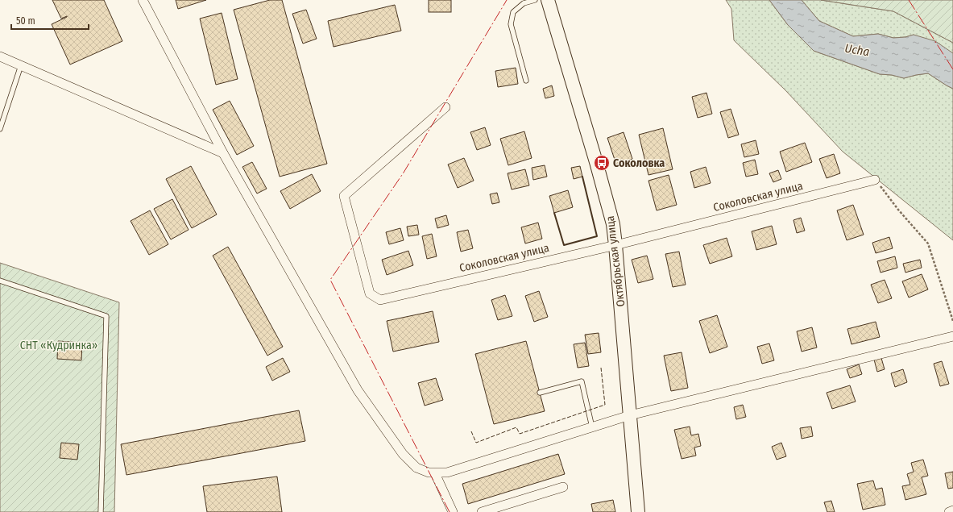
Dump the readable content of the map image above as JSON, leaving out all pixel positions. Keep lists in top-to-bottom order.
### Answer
{
  "streets": {
    "street": ["Соколовская улица", "Октябрьская улица"]
  },
  "crossings": [
    ["Соколовская улица", "Октябрьская улица"]
  ],
  "water": ["Ucha"],
  "parks": ["СНТ «Кудринка»"],
  "places": {
    "bus stop": ["Соколовка"]
  },
  "scale_bar": "50 m"
}
